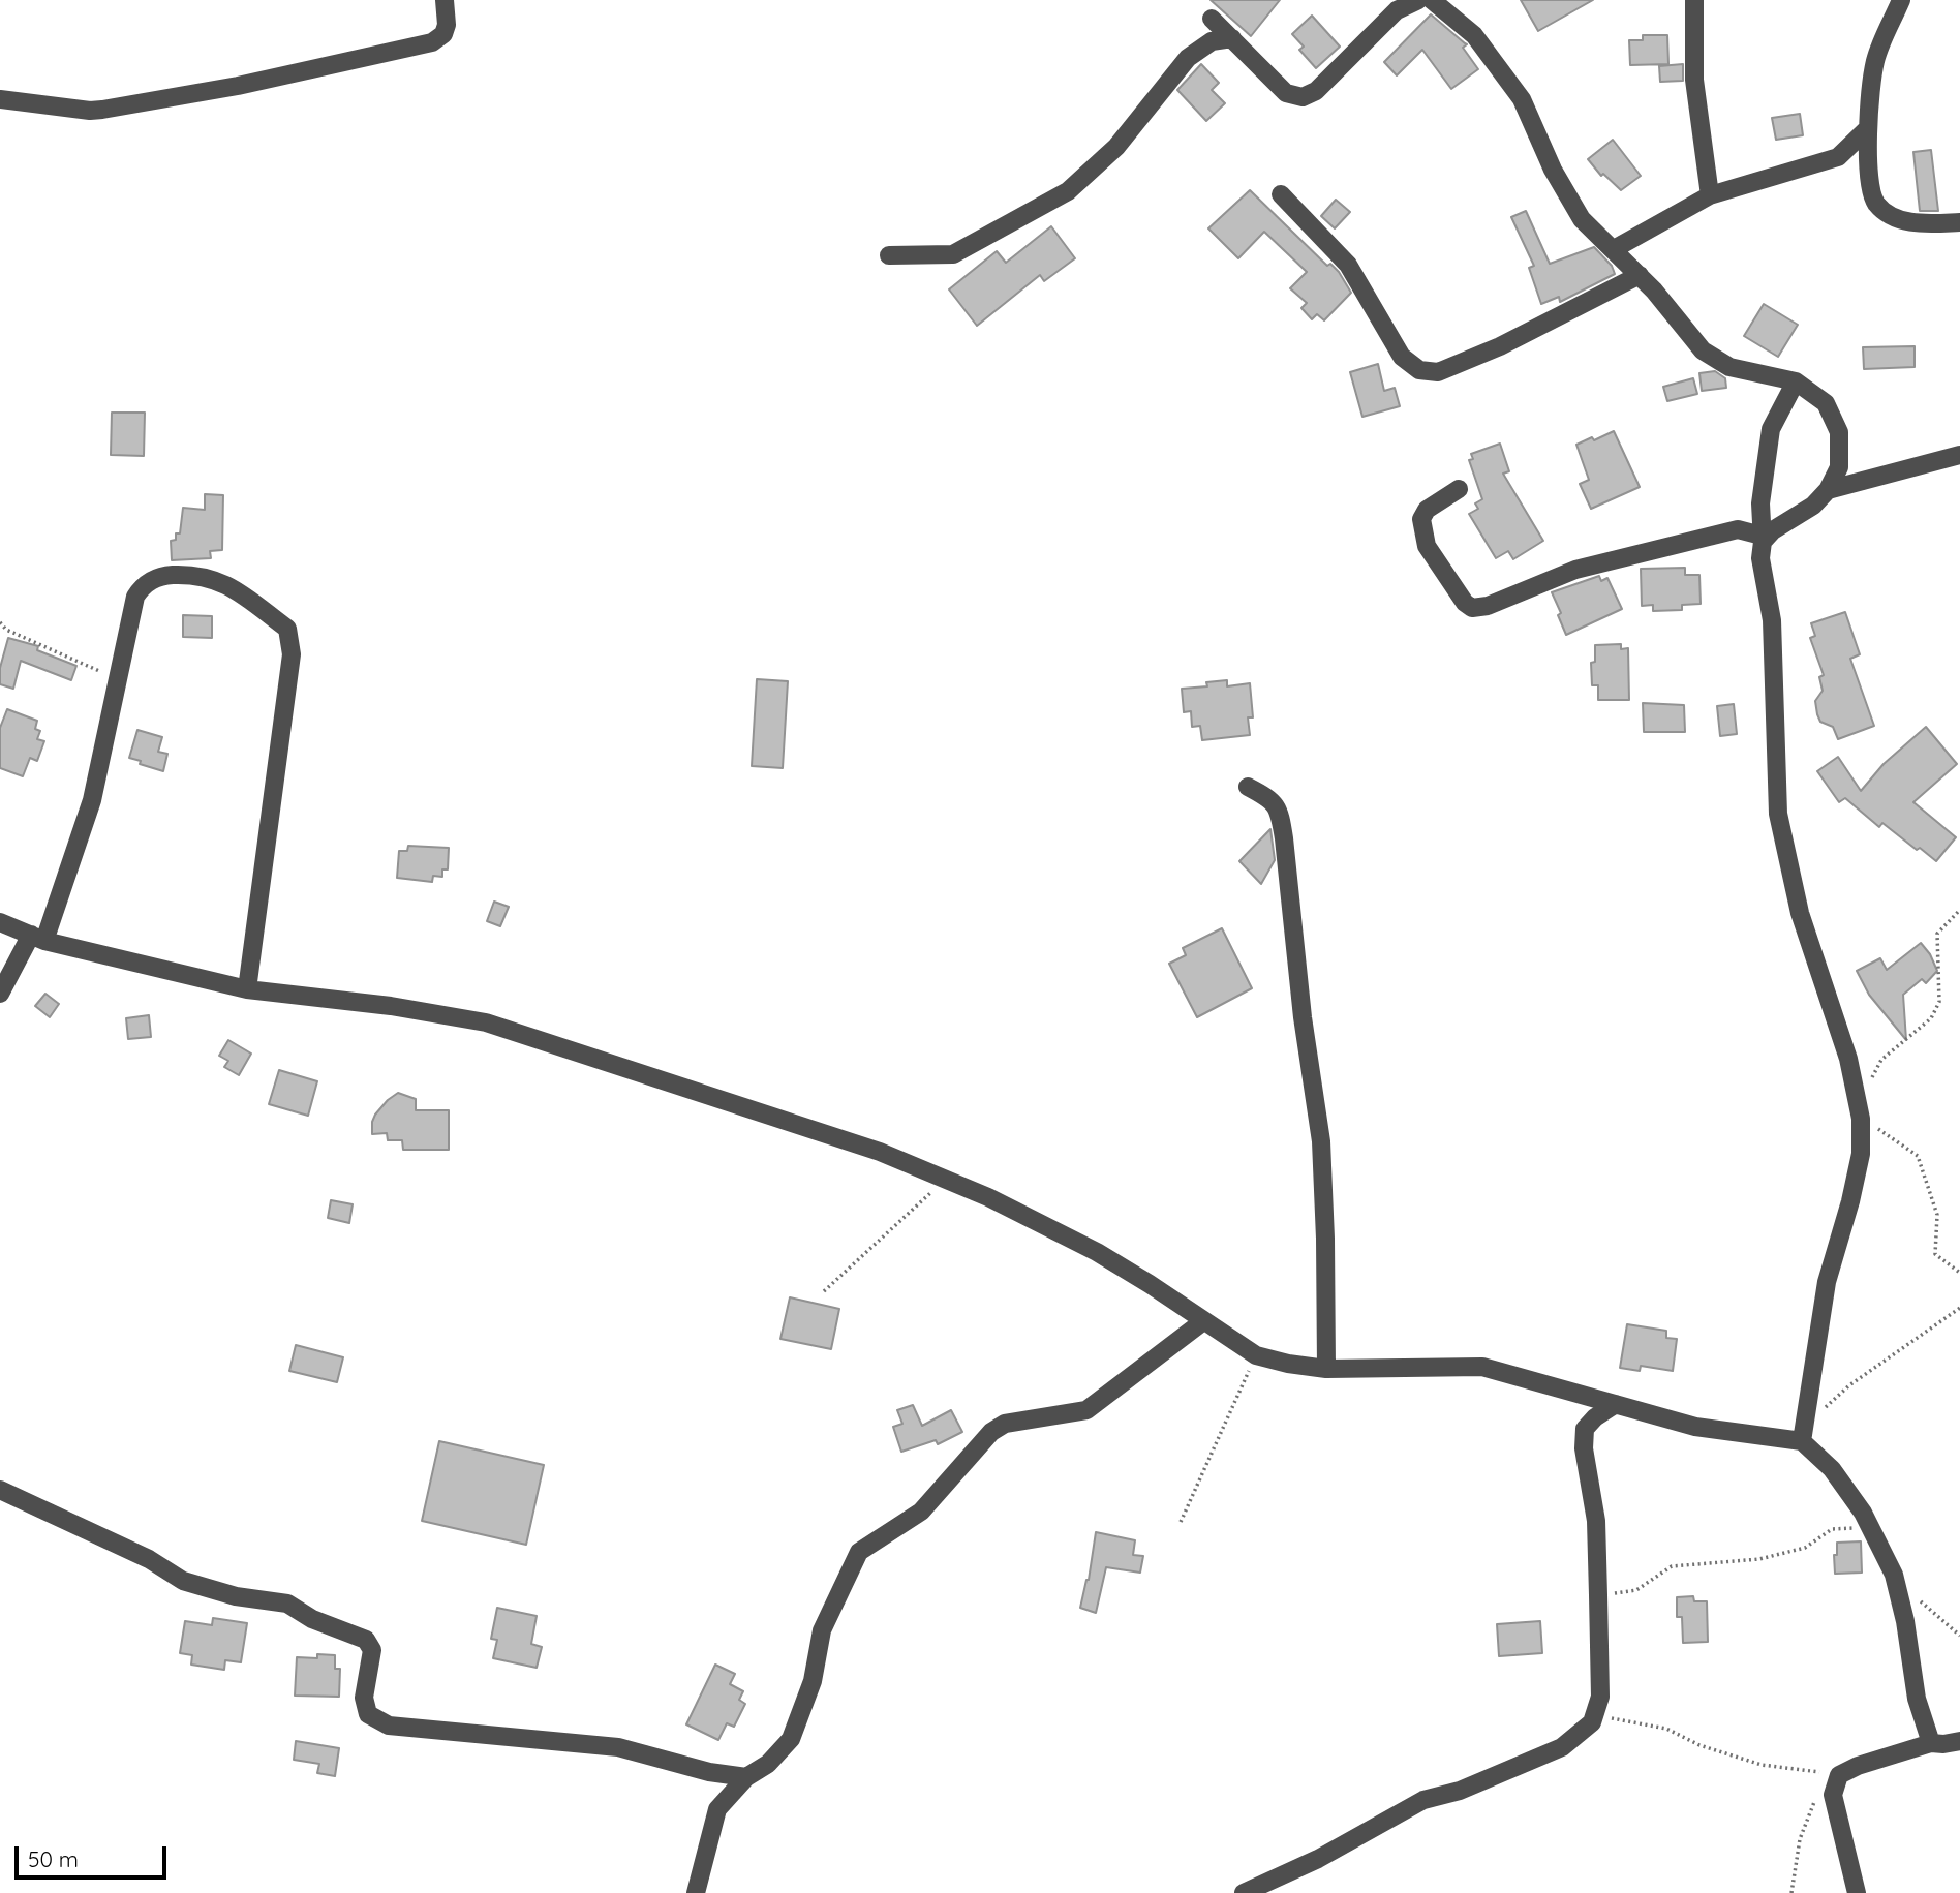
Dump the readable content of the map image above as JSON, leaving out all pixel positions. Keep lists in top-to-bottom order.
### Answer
{
  "scale_bar": "50 m"
}
